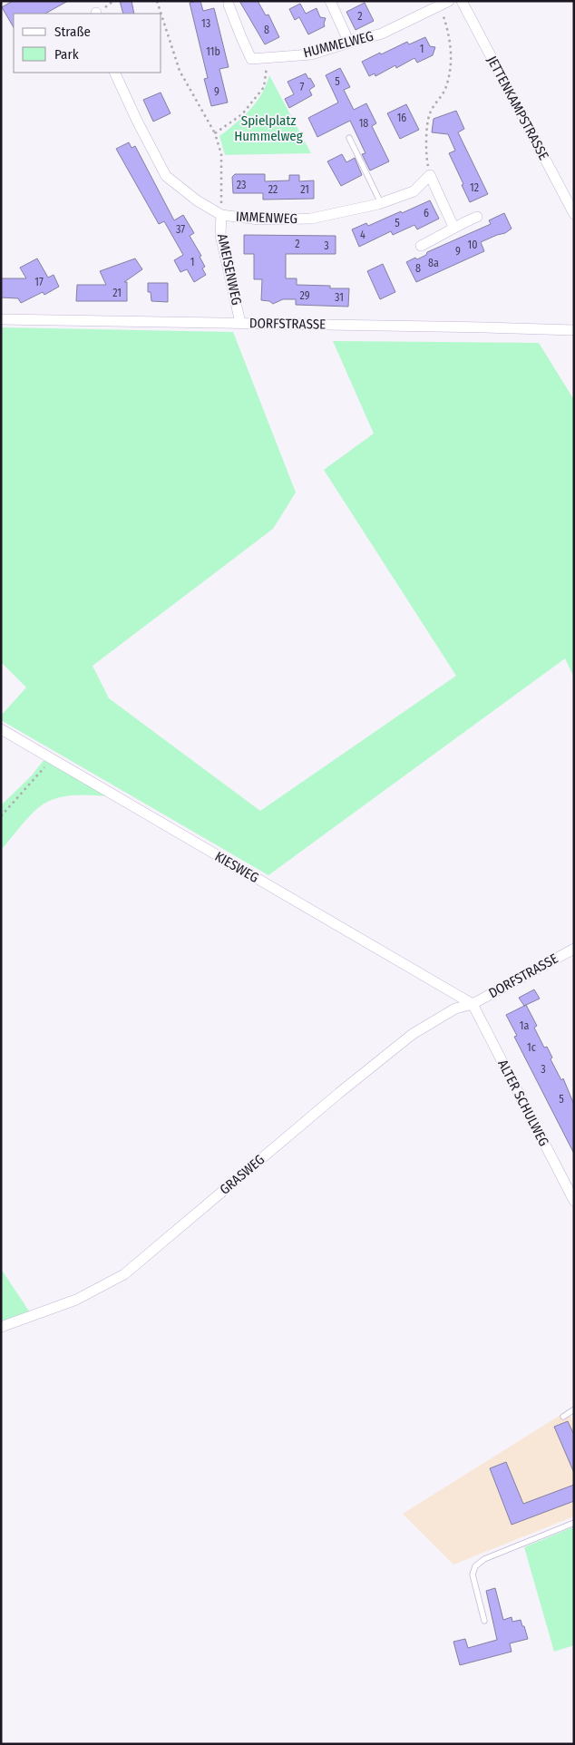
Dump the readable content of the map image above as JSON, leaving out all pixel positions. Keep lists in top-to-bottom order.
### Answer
{
  "streets": {
    "street": [
      "HUMMELWEG",
      "JETTENKAMPSTRASSE",
      "IMMENWEG",
      "AMEISENWEG",
      "DORFSTRASSE",
      "KIESWEG",
      "ALTER SCHULWEG",
      "GRASWEG"
    ]
  },
  "crossings": [
    ["IMMENWEG", "AMEISENWEG"],
    ["AMEISENWEG", "DORFSTRASSE"],
    ["DORFSTRASSE", "KIESWEG"],
    ["DORFSTRASSE", "ALTER SCHULWEG"],
    ["DORFSTRASSE", "GRASWEG"],
    ["KIESWEG", "ALTER SCHULWEG"],
    ["KIESWEG", "GRASWEG"],
    ["ALTER SCHULWEG", "GRASWEG"]
  ],
  "parks": ["Spielplatz Hummelweg"],
  "house_numbers": [
    "2",
    "13",
    "8",
    "1",
    "11b",
    "5",
    "7",
    "9",
    "16",
    "18",
    "23",
    "12",
    "22",
    "21",
    "6",
    "5",
    "37",
    "4",
    "2",
    "10",
    "3",
    "9",
    "1",
    "8a",
    "8",
    "17",
    "21",
    "29",
    "31",
    "1a",
    "1c",
    "3",
    "5"
  ],
  "legend": ["Straße", "Park"]
}
